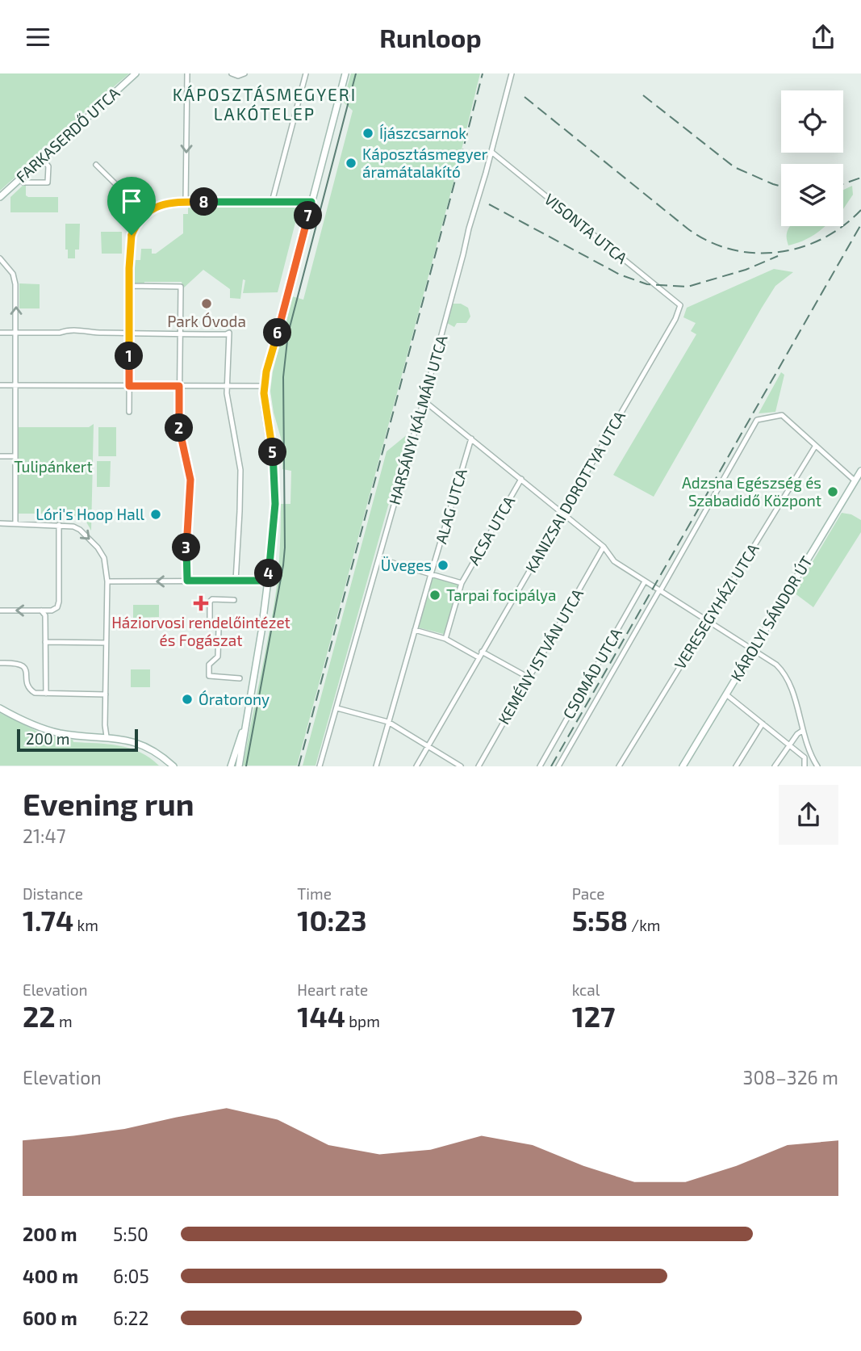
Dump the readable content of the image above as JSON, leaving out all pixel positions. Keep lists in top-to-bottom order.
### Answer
{
  "streets": {
    "street": [
      "FARKASERDŐ UTCA",
      "VISONTA UTCA",
      "HARSÁNYI KÁLMÁN UTCA",
      "KANIZSAI DOROTTYA UTCA",
      "ALAG UTCA",
      "ACSA UTCA",
      "VERESEGYHÁZI UTCA",
      "KÁROLYI SÁNDOR ÚT",
      "KEMÉNY ISTVÁN UTCA",
      "CSOMÁD UTCA"
    ]
  },
  "crossings": [
    ["VISONTA UTCA", "HARSÁNYI KÁLMÁN UTCA"],
    ["VISONTA UTCA", "KANIZSAI DOROTTYA UTCA"],
    ["VERESEGYHÁZI UTCA", "CSOMÁD UTCA"]
  ],
  "districts": ["KÁPOSZTÁSMEGYERI LAKÓTELEP"],
  "parks": ["Tulipánkert"],
  "places": {
    "other": [
      "Íjászcsarnok",
      "Káposztásmegyer áramátalakító",
      "Park Óvoda",
      "Adzsna Egészség és Szabadidő Központ",
      "Lóri's Hoop Hall",
      "Üveges",
      "Tarpai focipálya",
      "Óratorony"
    ],
    "health": ["Háziorvosi rendelőintézet és Fogászat"]
  },
  "scale_bar": "200 m",
  "page": {
    "header": "Runloop",
    "pins": [
      "8",
      "7",
      "6",
      "1",
      "2",
      "5",
      "3",
      "4"
    ],
    "scale": "200 m",
    "heading": ["Evening run", "21:47"],
    "stats": [
      ["Distance", "1.74 km"],
      ["Time", "10:23"],
      ["Pace", "5:58 /km"],
      ["Elevation", "22 m"],
      ["Heart rate", "144 bpm"],
      ["kcal", "127"]
    ],
    "chart": ["Elevation", "308–326 m"],
    "list": [
      {
        "name": "200 m",
        "note": "5:50"
      },
      {
        "name": "400 m",
        "note": "6:05"
      },
      {
        "name": "600 m",
        "note": "6:22"
      }
    ]
  }
}
